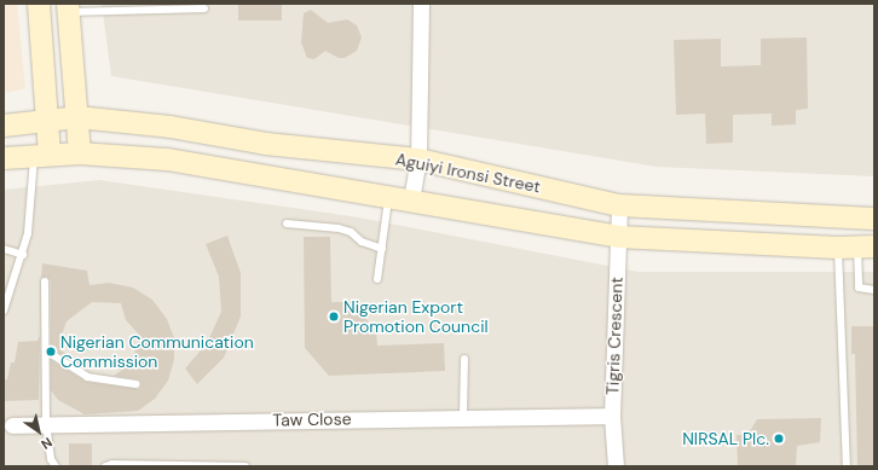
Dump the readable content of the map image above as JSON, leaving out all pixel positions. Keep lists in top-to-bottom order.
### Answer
{
  "streets": {
    "main road": ["Aguiyi Ironsi Street"],
    "street": ["Tigris Crescent", "Taw Close"]
  },
  "crossings": [
    ["Aguiyi Ironsi Street", "Tigris Crescent"],
    ["Tigris Crescent", "Taw Close"]
  ],
  "places": ["Nigerian Export Promotion Council", "Nigerian Communication Commission", "NIRSAL Plc."],
  "north": "bottom right"
}
